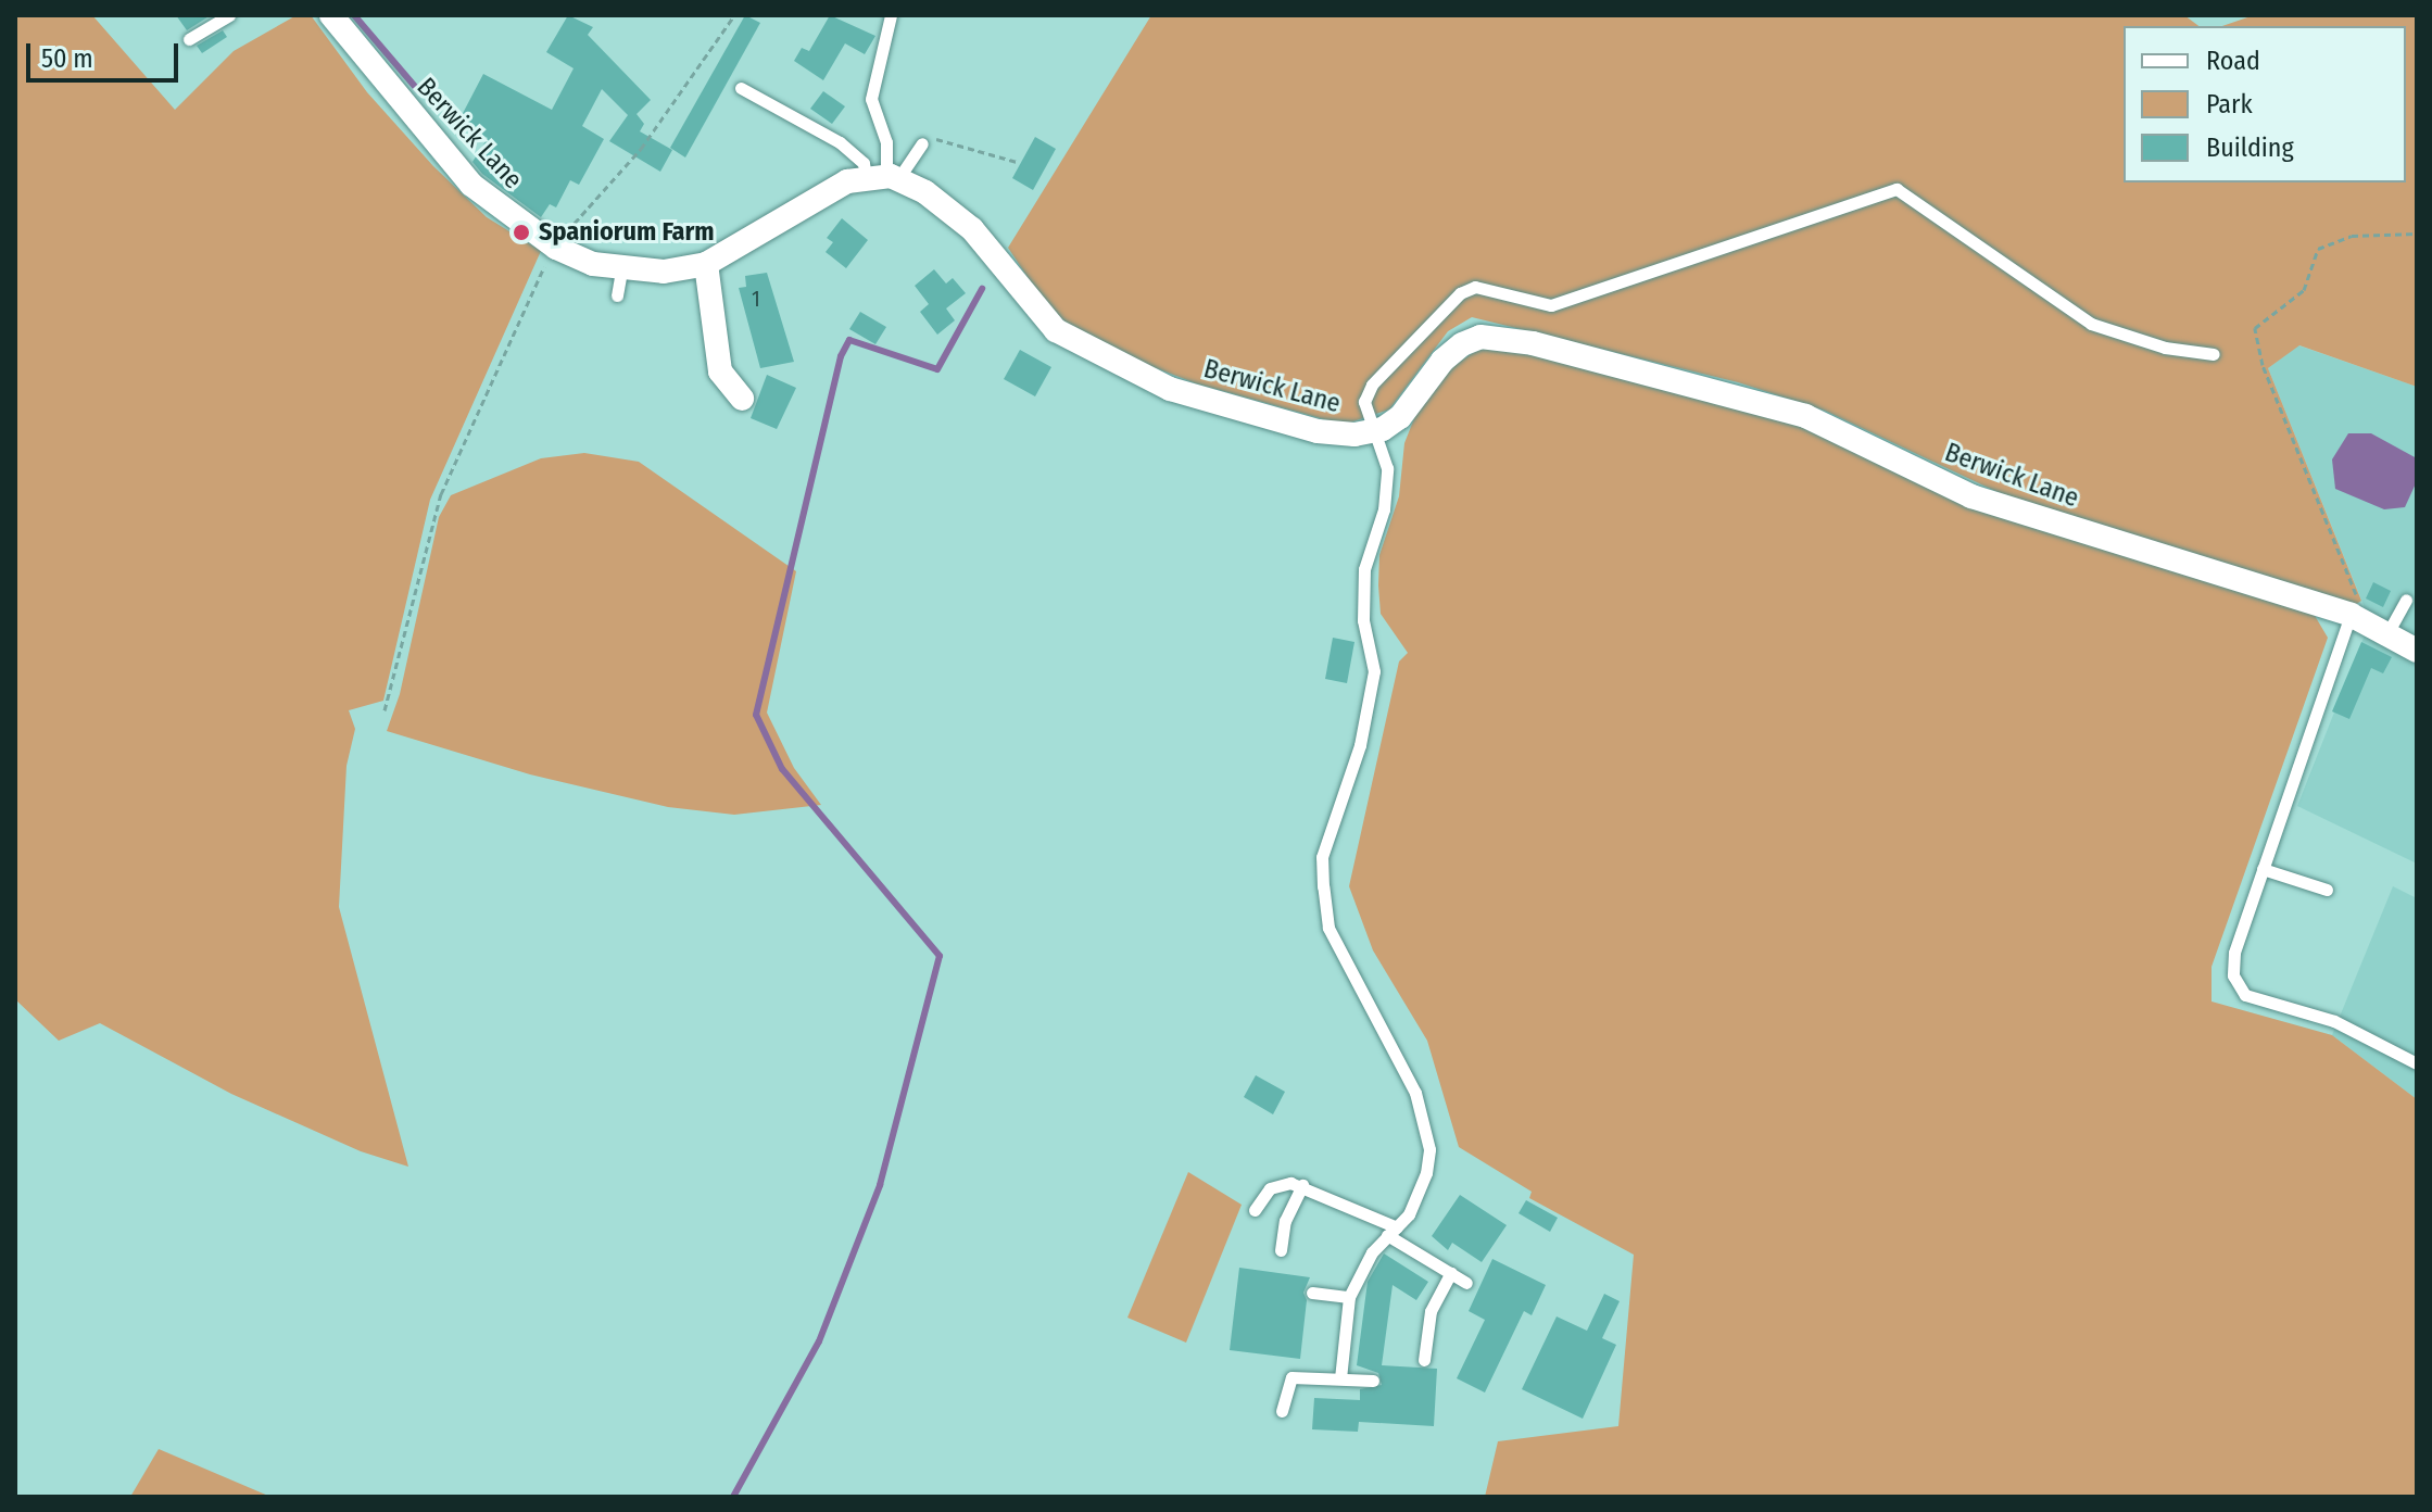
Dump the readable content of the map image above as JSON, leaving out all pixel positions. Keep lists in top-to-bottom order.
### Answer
{
  "streets": {
    "street": ["Berwick Lane"]
  },
  "places": ["Spaniorum Farm"],
  "house_numbers": ["1"],
  "legend": ["Road", "Park", "Building"],
  "scale_bar": "50 m"
}
